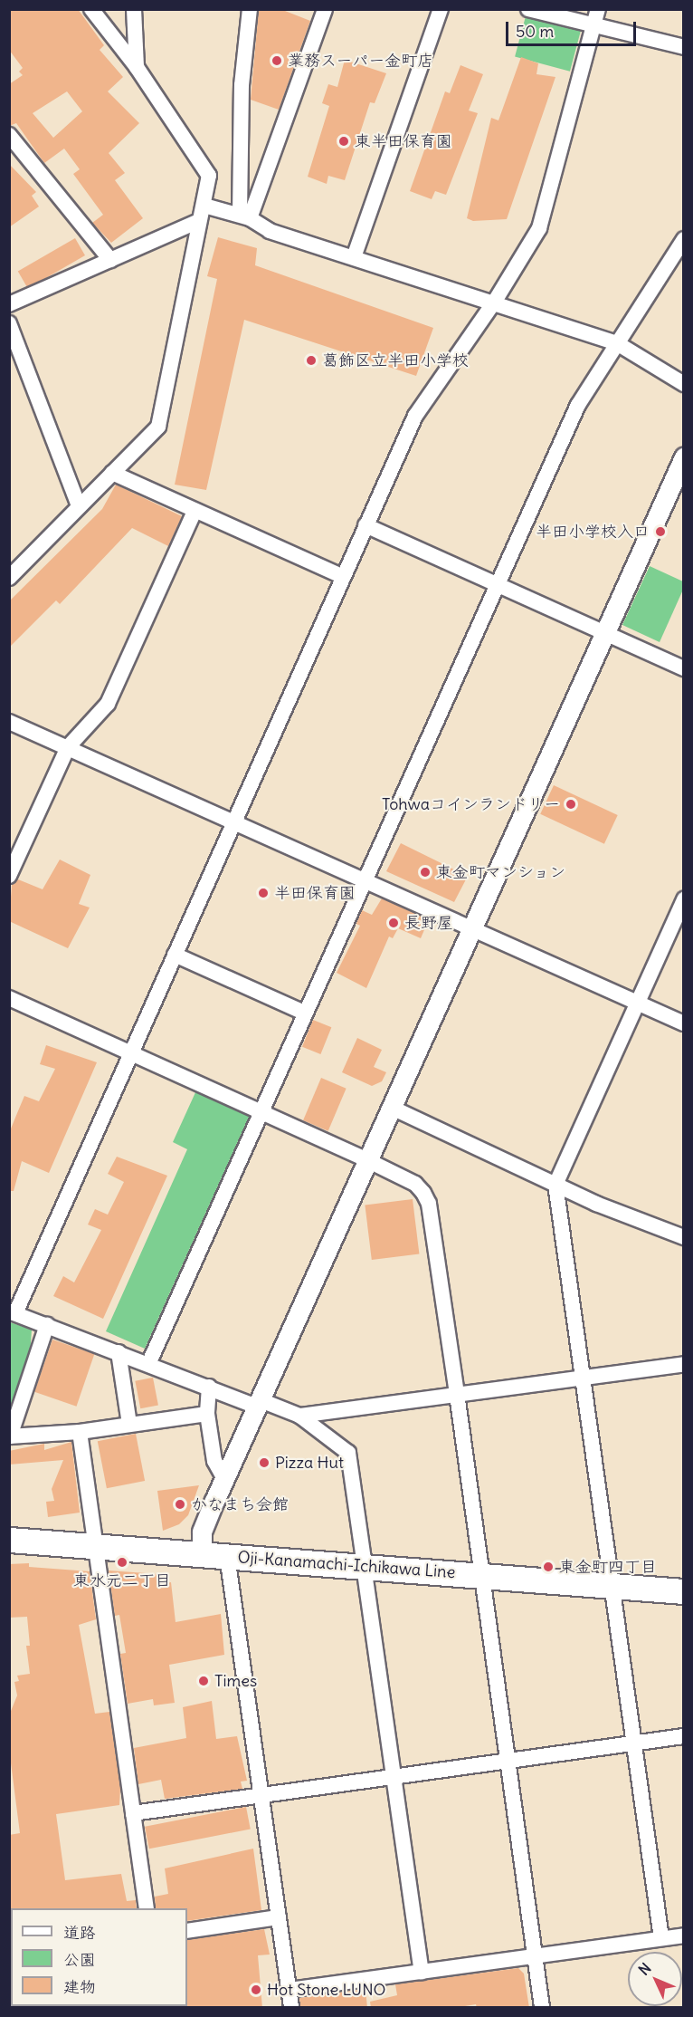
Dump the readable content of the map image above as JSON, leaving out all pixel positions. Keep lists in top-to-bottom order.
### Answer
{
  "streets": {
    "main road": ["Oji-Kanamachi-Ichikawa Line"]
  },
  "places": [
    "業務スーパー金町店",
    "東半田保育園",
    "葛飾区立半田小学校",
    "半田小学校入口",
    "Tohwaコインランドリー",
    "東金町マンション",
    "半田保育園",
    "長野屋",
    "Pizza Hut",
    "かなまち会館",
    "東水元二丁目",
    "東金町四丁目",
    "Times",
    "Hot Stone LUNO"
  ],
  "legend": ["道路", "公園", "建物"],
  "scale_bar": "50 m",
  "north": "top left"
}
